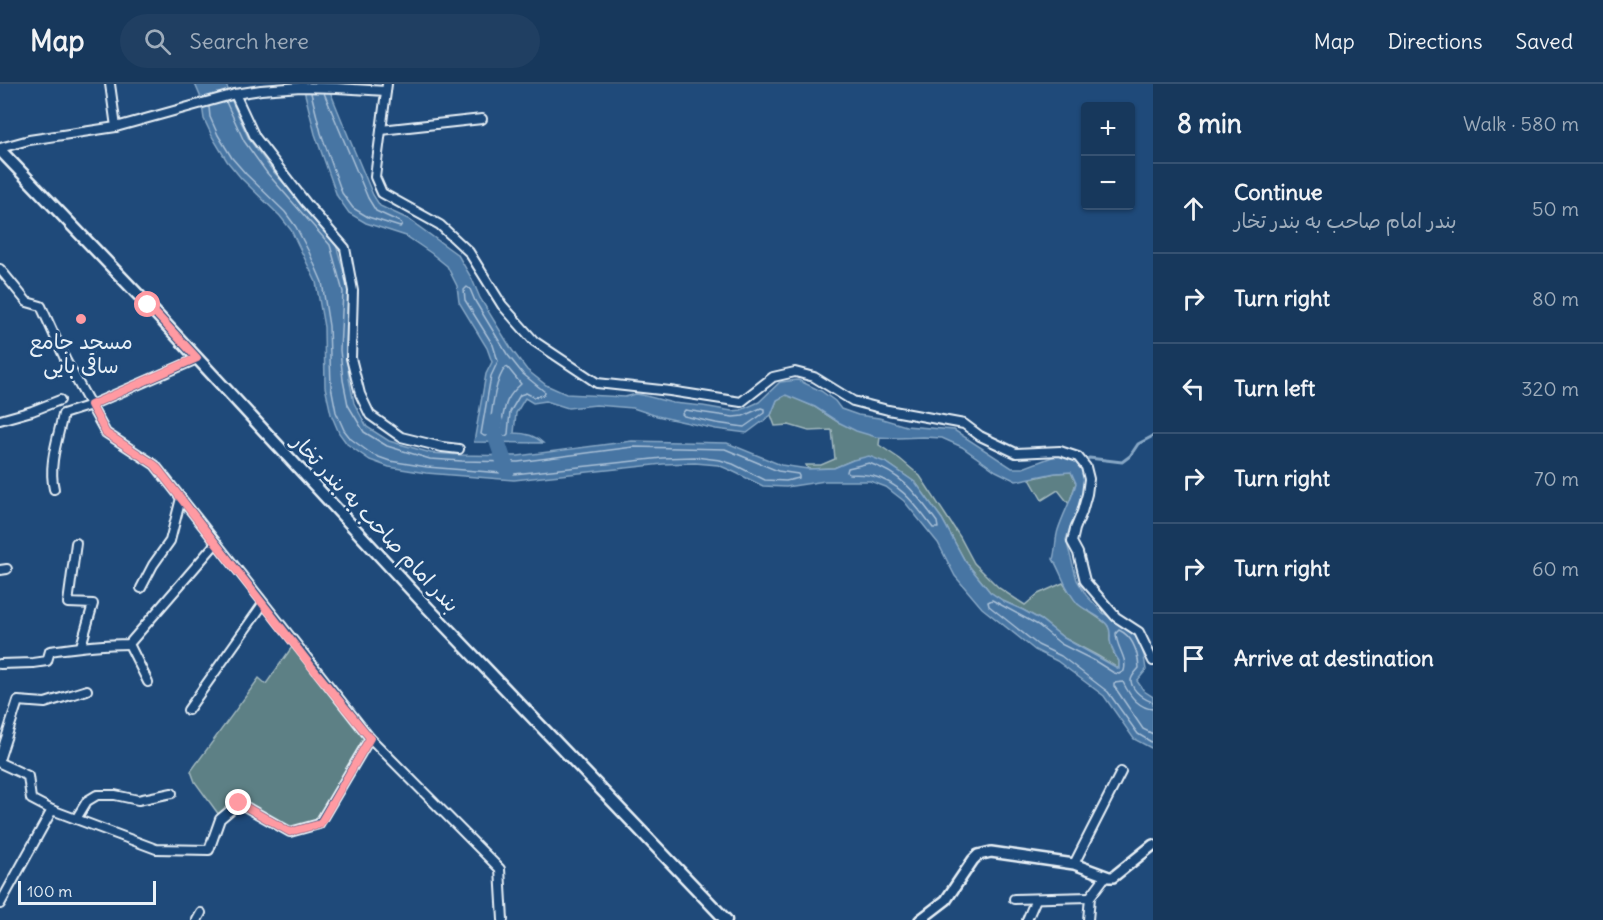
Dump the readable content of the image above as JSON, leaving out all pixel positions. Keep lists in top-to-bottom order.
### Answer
{
  "streets": {
    "main road": ["بندر امام صاحب به بندر تخار"]
  },
  "places": ["مسجد جامع ساقی بایی"],
  "scale_bar": "100 m",
  "page": {
    "header": "Map",
    "search": "Search here",
    "nav": ["Map", "Directions", "Saved"],
    "heading": ["8 min", "Walk · 580 m"],
    "map_buttons": ["+", "−"],
    "list": [
      ["Continue", "بندر امام صاحب به بندر تخار", "50 m"],
      ["Turn right", "80 m"],
      ["Turn left", "320 m"],
      ["Turn right", "70 m"],
      ["Turn right", "60 m"],
      "Arrive at destination"
    ],
    "scale": "100 m"
  }
}
